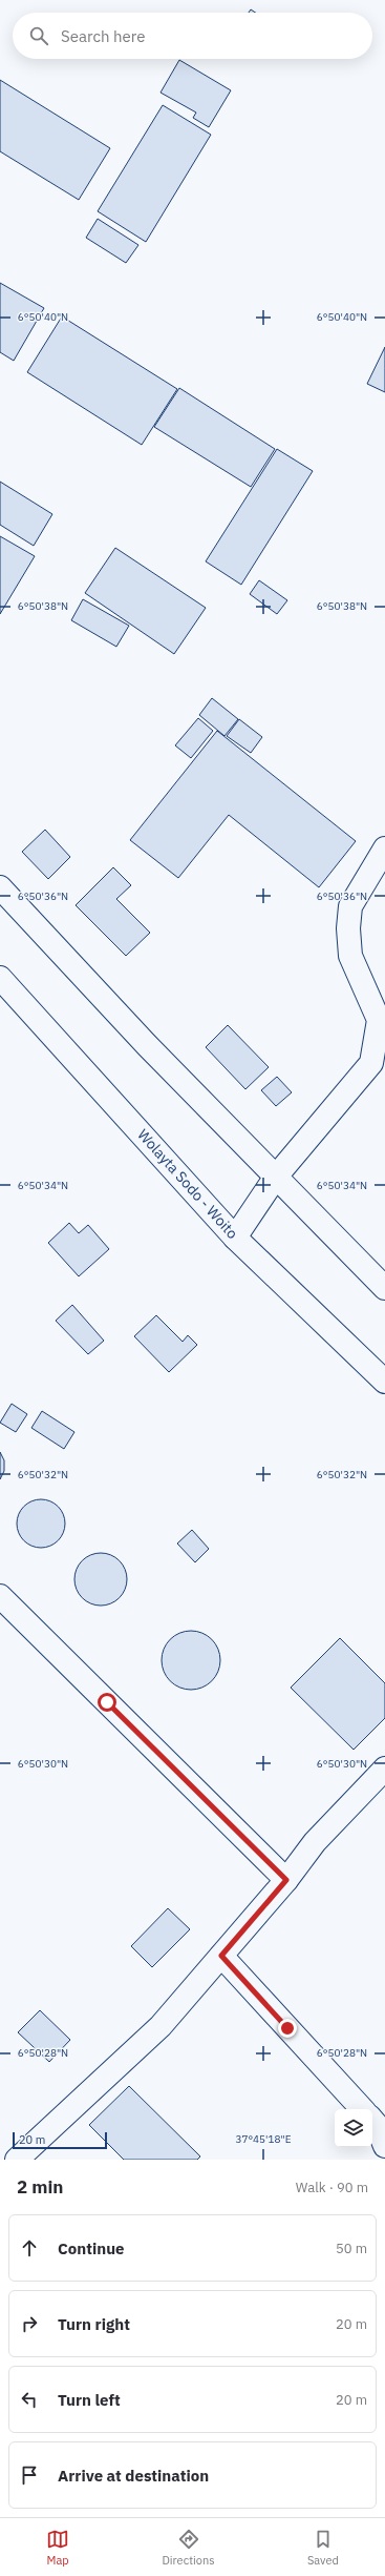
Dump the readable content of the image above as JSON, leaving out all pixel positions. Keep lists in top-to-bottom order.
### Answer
{
  "streets": {
    "main road": ["Wolayta Sodo - Woito"]
  },
  "scale_bar": "20 m",
  "page": {
    "search": "Search here",
    "scale": "20 m",
    "heading": ["2 min", "Walk · 90 m"],
    "list": [
      ["Continue", "50 m"],
      ["Turn right", "20 m"],
      ["Turn left", "20 m"],
      "Arrive at destination"
    ],
    "nav": ["Map", "Directions", "Saved"]
  },
  "coordinates": [
    "6°50'40\"N",
    "6°50'38\"N",
    "6°50'36\"N",
    "6°50'34\"N",
    "6°50'32\"N",
    "6°50'30\"N",
    "6°50'28\"N",
    "37°45'18\"E"
  ]
}
